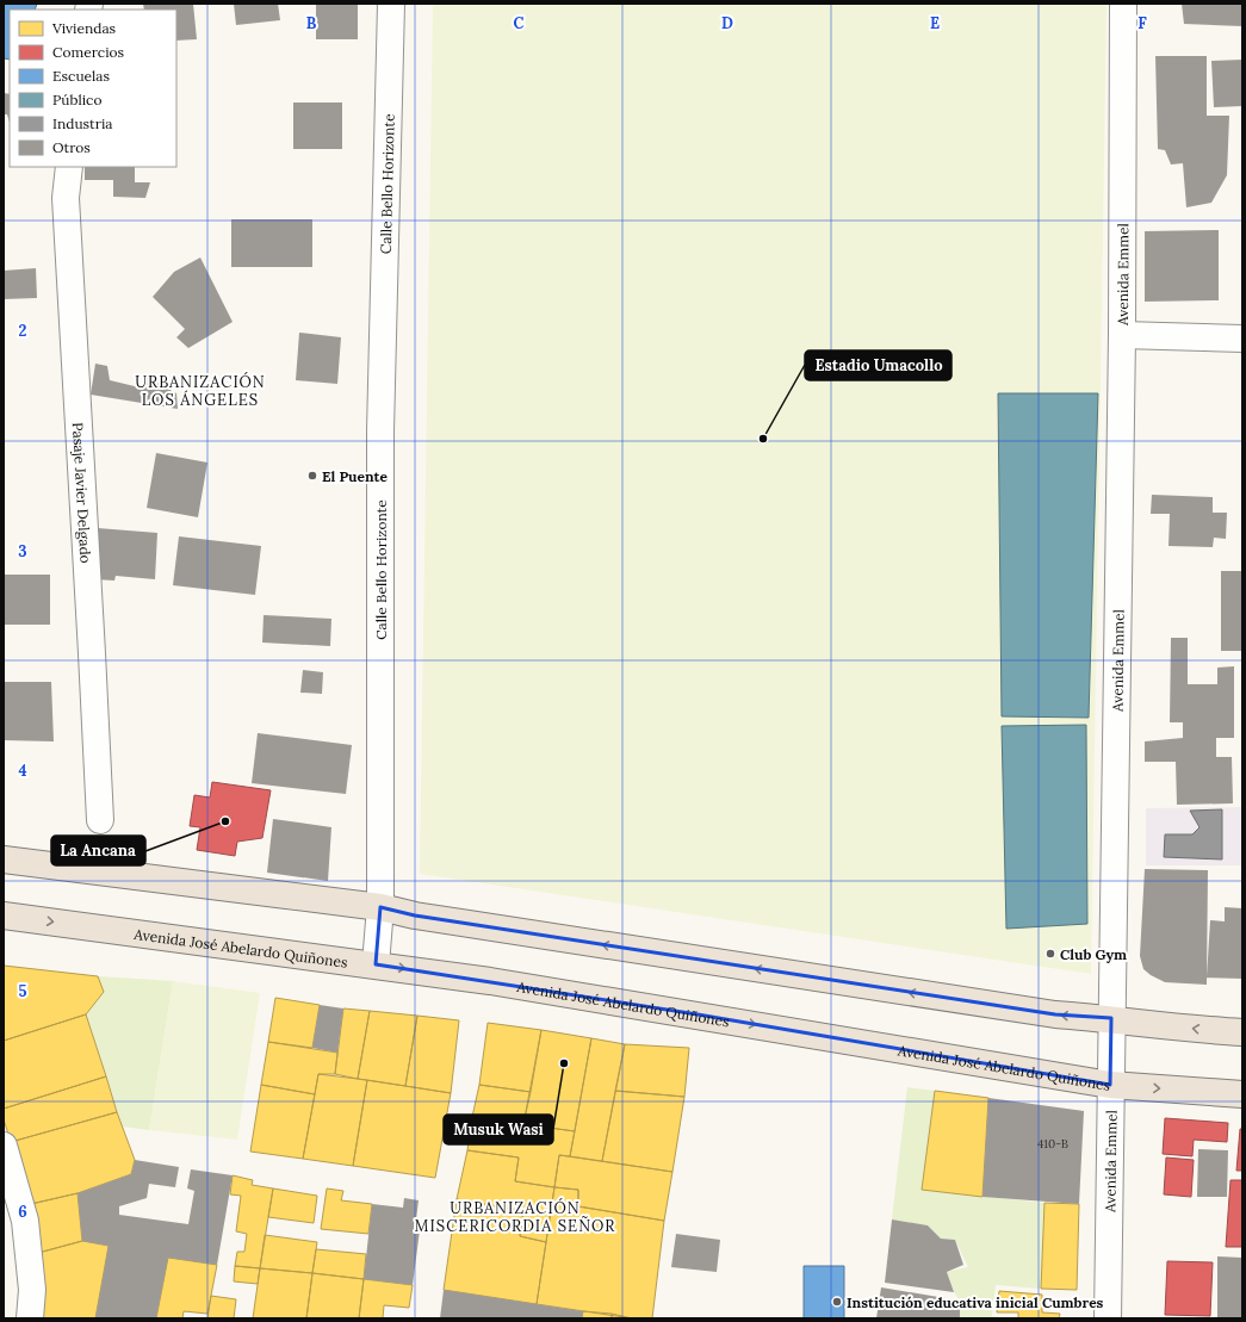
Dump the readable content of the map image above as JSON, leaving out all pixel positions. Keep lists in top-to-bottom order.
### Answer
{
  "streets": {
    "main road": ["Avenida José Abelardo Quiñones"],
    "street": ["Calle Bello Horizonte", "Avenida Emmel", "Pasaje Javier Delgado"]
  },
  "crossings": [
    ["Calle Bello Horizonte", "Avenida José Abelardo Quiñones"],
    ["Avenida Emmel", "Avenida José Abelardo Quiñones"]
  ],
  "districts": ["URBANIZACIÓN LOS ÁNGELES", "URBANIZACIÓN MISCERICORDIA SEÑOR"],
  "places": [
    "Estadio Umacollo",
    "El Puente",
    "La Ancana",
    "Club Gym",
    "Musuk Wasi",
    "Institución educativa inicial Cumbres"
  ],
  "house_numbers": ["410-B"],
  "legend": [
    "Viviendas",
    "Comercios",
    "Escuelas",
    "Público",
    "Industria",
    "Otros"
  ],
  "grid": {
    "columns": [
      "B",
      "C",
      "D",
      "E",
      "F"
    ],
    "rows": [
      "2",
      "3",
      "4",
      "5",
      "6"
    ]
  }
}
